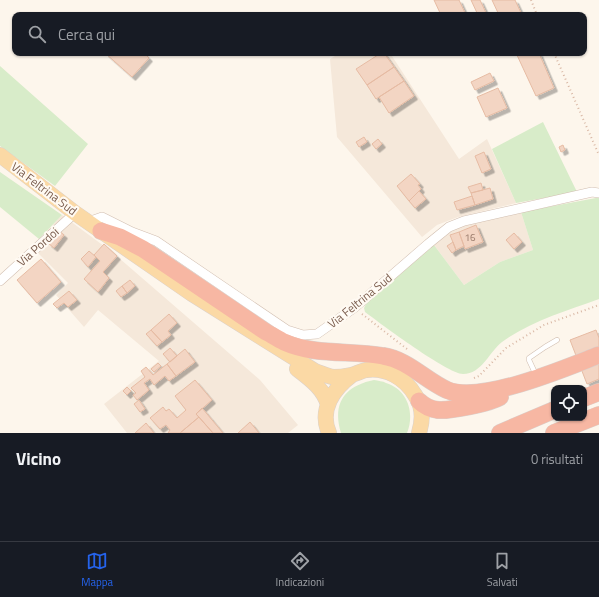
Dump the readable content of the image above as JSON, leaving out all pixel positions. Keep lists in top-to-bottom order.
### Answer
{
  "streets": {
    "main road": ["Via Feltrina Sud"],
    "street": ["Via Pordoi"]
  },
  "crossings": [
    ["Via Feltrina Sud", "Via Pordoi"]
  ],
  "house_numbers": ["16"],
  "page": {
    "search": "Cerca qui",
    "heading": ["Vicino", "0 risultati"],
    "nav": ["Mappa", "Indicazioni", "Salvati"]
  }
}
